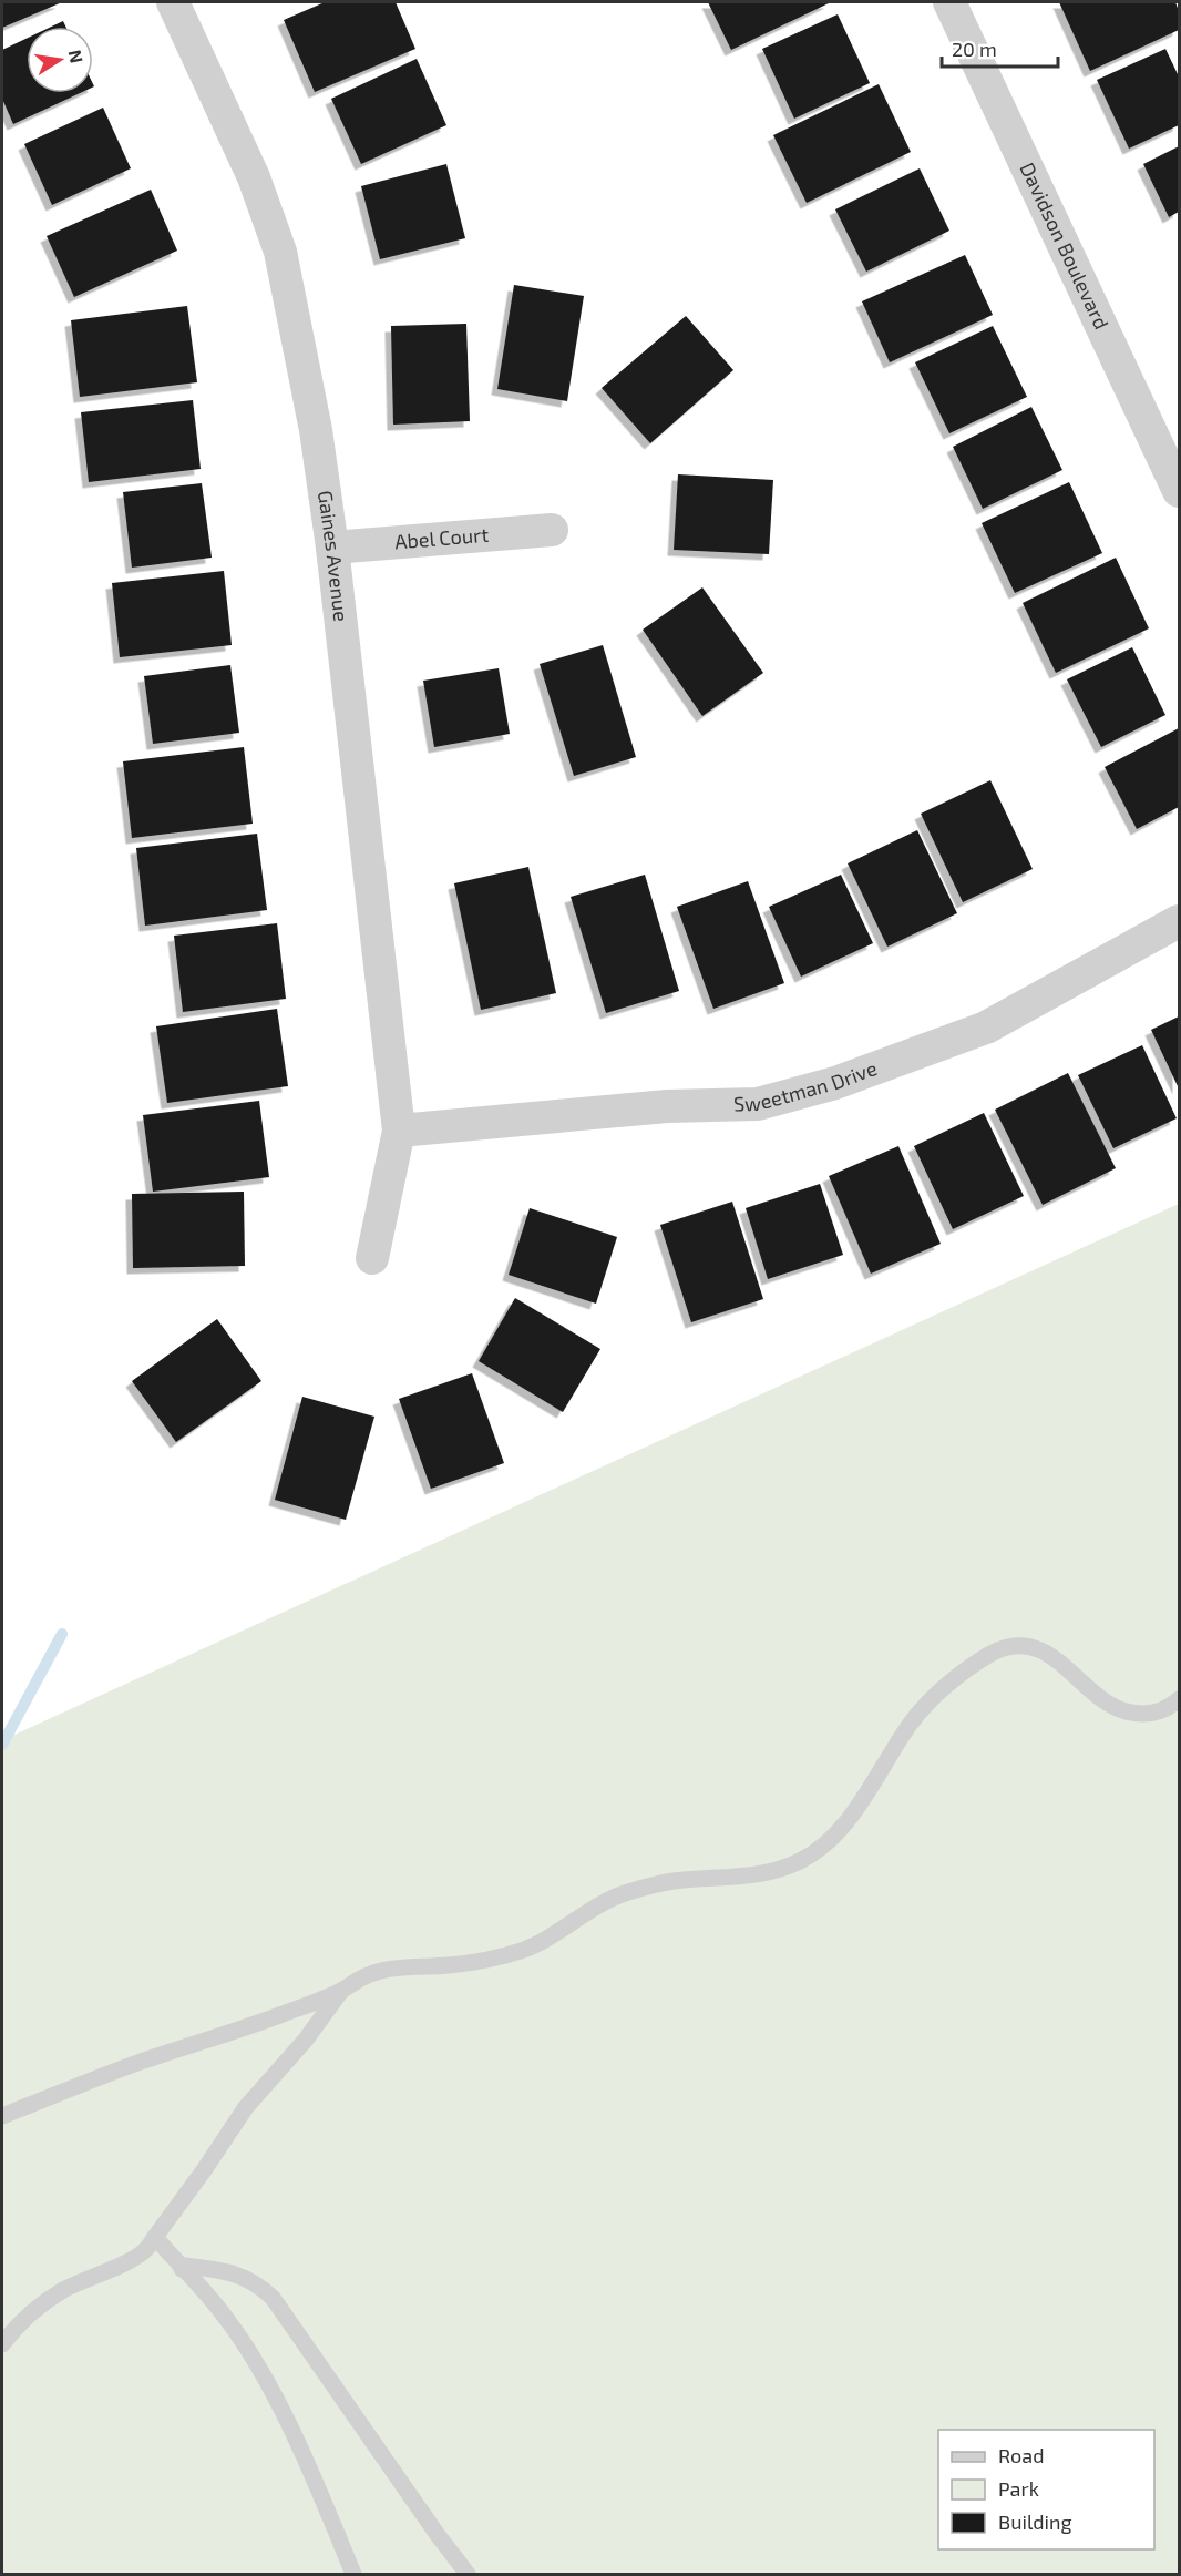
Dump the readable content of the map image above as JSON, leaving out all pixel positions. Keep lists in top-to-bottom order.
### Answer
{
  "streets": {
    "street": [
      "Davidson Boulevard",
      "Abel Court",
      "Gaines Avenue",
      "Sweetman Drive"
    ]
  },
  "crossings": [
    ["Abel Court", "Gaines Avenue"],
    ["Gaines Avenue", "Sweetman Drive"]
  ],
  "legend": ["Road", "Park", "Building"],
  "scale_bar": "20 m",
  "north": "right"
}
